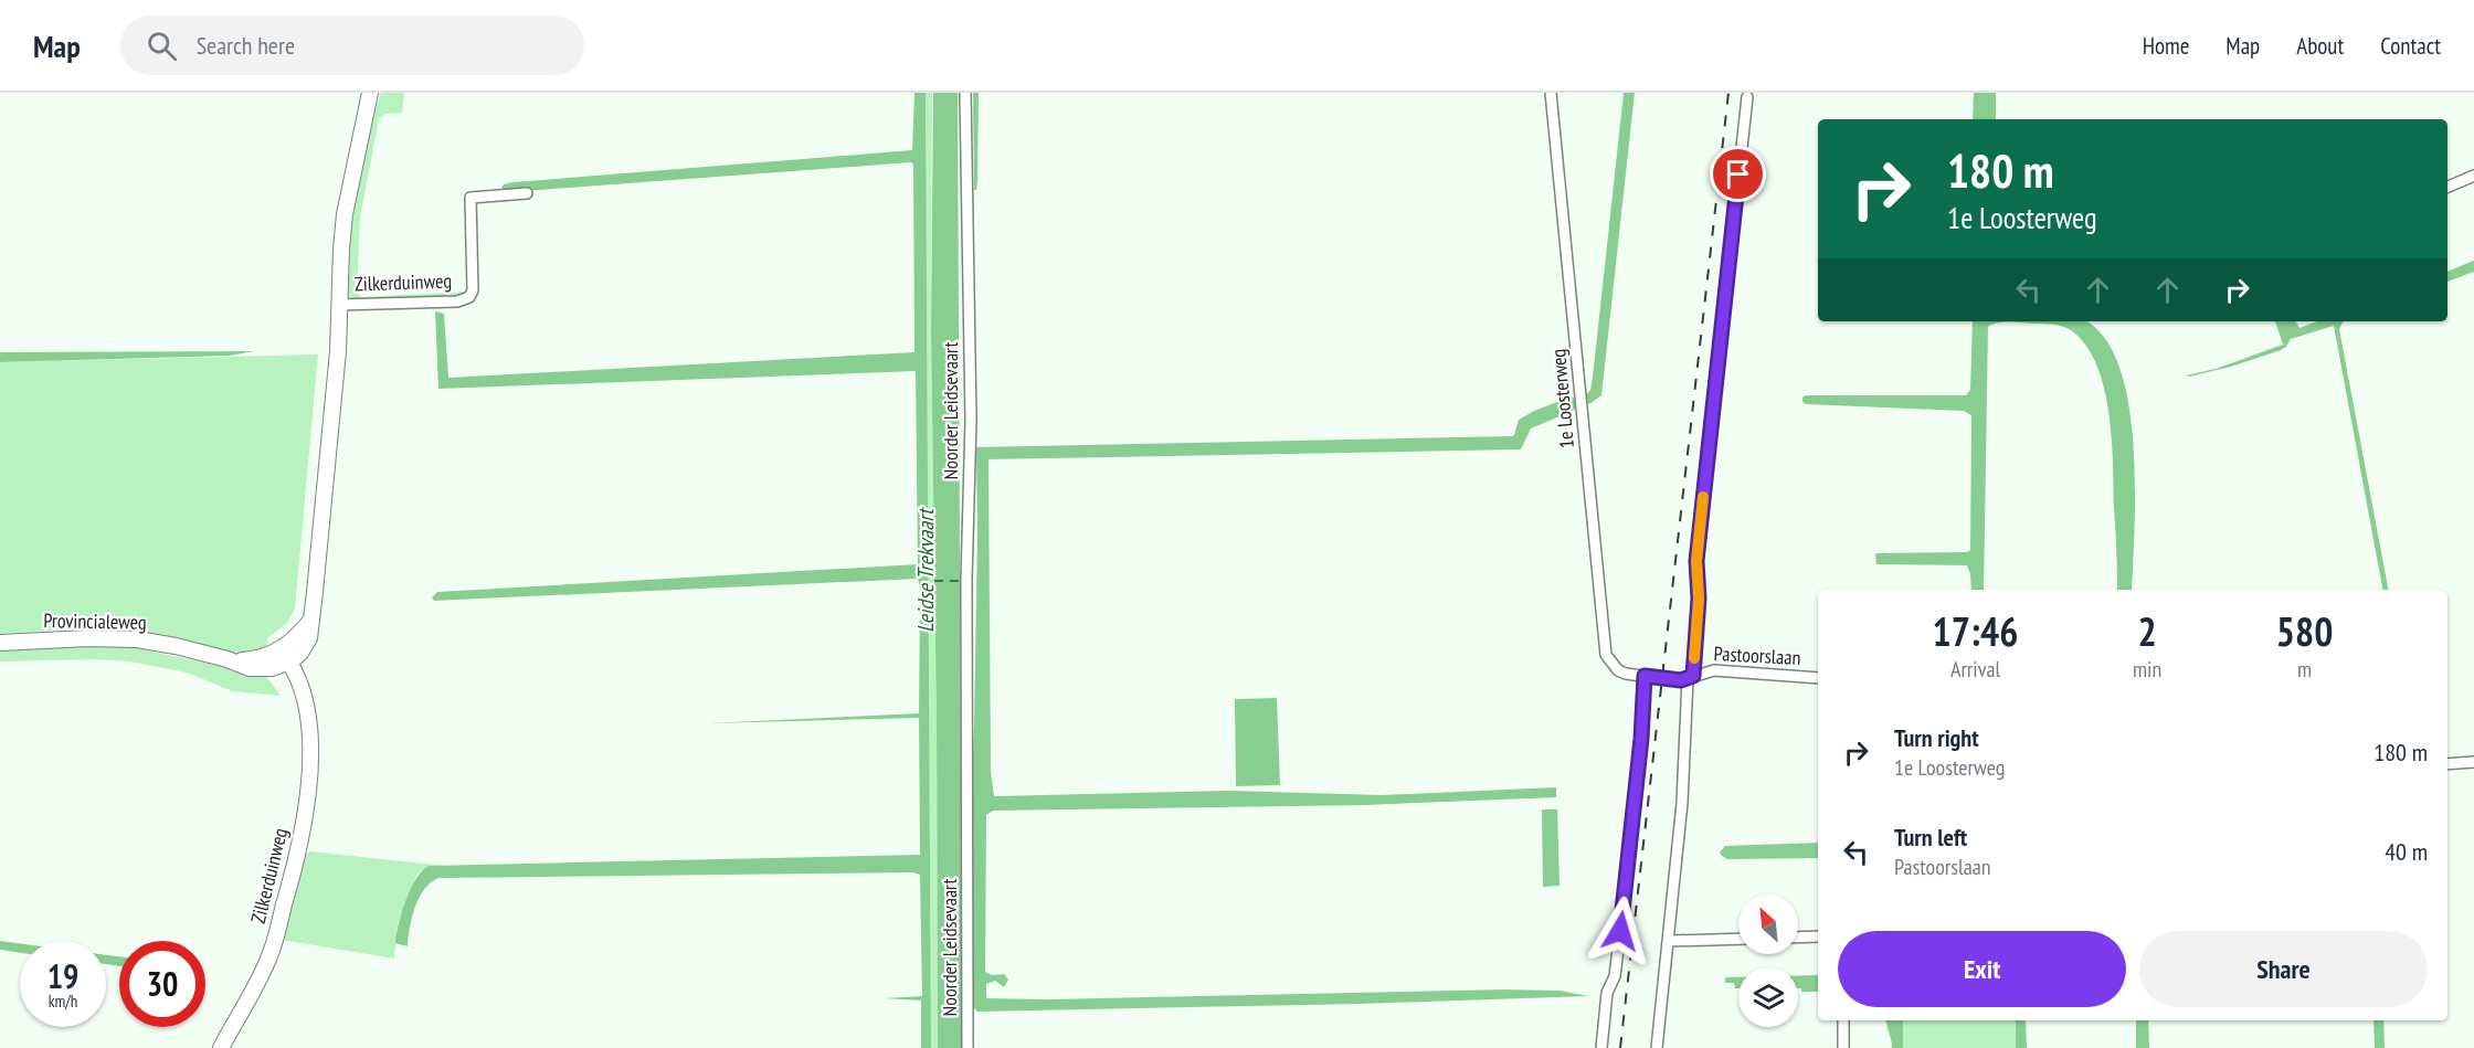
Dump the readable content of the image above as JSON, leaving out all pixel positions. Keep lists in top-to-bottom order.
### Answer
{
  "streets": {
    "main road": ["Zilkerduinweg", "Provincialeweg"],
    "street": ["1e Loosterweg", "Noorder Leidsevaart", "Pastoorslaan"]
  },
  "crossings": [
    ["Zilkerduinweg", "Provincialeweg"],
    ["1e Loosterweg", "Pastoorslaan"]
  ],
  "water": ["Leidse Trekvaart"],
  "north": "top left",
  "page": {
    "header": "Map",
    "search": "Search here",
    "nav": [
      "Home",
      "Map",
      "About",
      "Contact"
    ],
    "turn": ["180 m", "1e Loosterweg"],
    "eta": [
      "17:46",
      "Arrival",
      "2",
      "min",
      "580",
      "m"
    ],
    "list": [
      {
        "name": "Turn right",
        "note": "1e Loosterweg",
        "value": "180 m"
      },
      {
        "name": "Turn left",
        "note": "Pastoorslaan",
        "value": "40 m"
      }
    ],
    "buttons": ["Exit", "Share"],
    "speed": "19 km/h",
    "limit": "30"
  }
}
